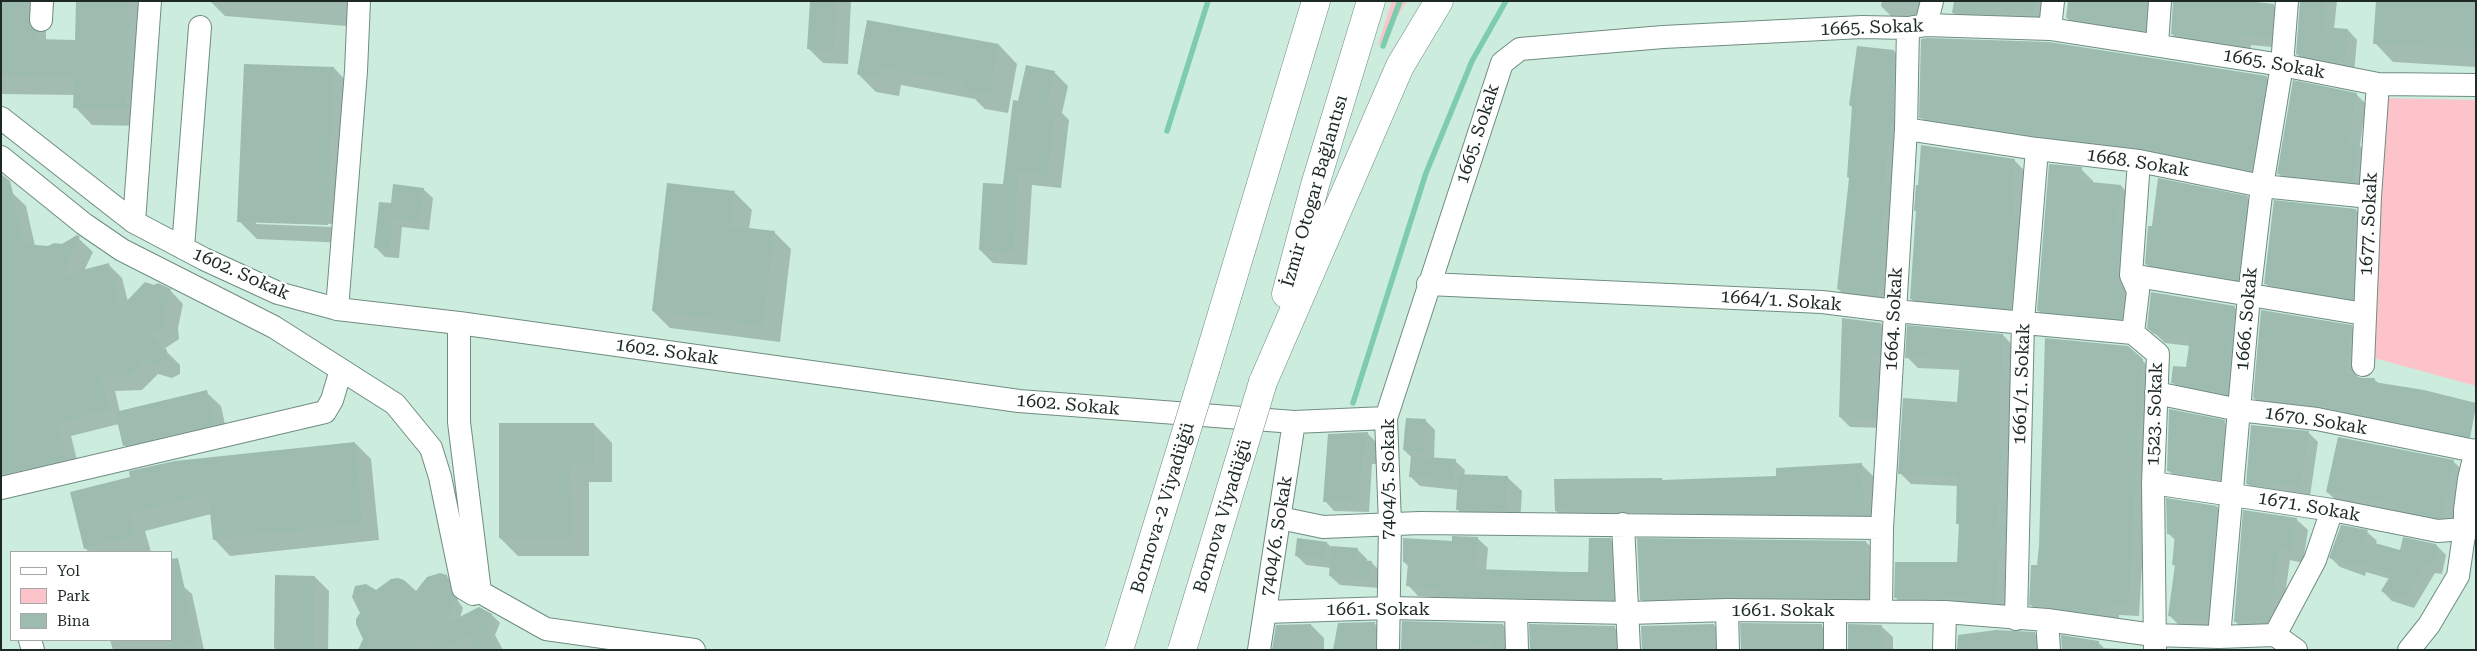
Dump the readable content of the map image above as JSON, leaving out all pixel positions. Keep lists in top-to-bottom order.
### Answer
{
  "streets": {
    "highway": ["İzmir Otogar Bağlantısı", "Bornova-2 Viyadüğü", "Bornova Viyadüğü"],
    "street": [
      "1665. Sokak",
      "1668. Sokak",
      "1677. Sokak",
      "1602. Sokak",
      "1664/1. Sokak",
      "1664. Sokak",
      "1666. Sokak",
      "1661/1. Sokak",
      "1523. Sokak",
      "1670. Sokak",
      "7404/5. Sokak",
      "1671. Sokak",
      "7404/6. Sokak",
      "1661. Sokak"
    ]
  },
  "crossings": [
    ["1665. Sokak", "1677. Sokak"],
    ["1665. Sokak", "1664/1. Sokak"],
    ["1665. Sokak", "1664. Sokak"],
    ["1665. Sokak", "1666. Sokak"],
    ["1665. Sokak", "7404/5. Sokak"],
    ["1668. Sokak", "1677. Sokak"],
    ["1668. Sokak", "1664. Sokak"],
    ["1668. Sokak", "1666. Sokak"],
    ["1668. Sokak", "1661/1. Sokak"],
    ["İzmir Otogar Bağlantısı", "Bornova Viyadüğü"],
    ["1602. Sokak", "7404/5. Sokak"],
    ["1602. Sokak", "7404/6. Sokak"],
    ["1664/1. Sokak", "1664. Sokak"],
    ["1664/1. Sokak", "1661/1. Sokak"],
    ["1664/1. Sokak", "1523. Sokak"],
    ["1664/1. Sokak", "7404/5. Sokak"],
    ["1664. Sokak", "1661. Sokak"],
    ["1666. Sokak", "1670. Sokak"],
    ["1666. Sokak", "1671. Sokak"],
    ["1666. Sokak", "1661. Sokak"],
    ["1661/1. Sokak", "1661. Sokak"],
    ["1523. Sokak", "1670. Sokak"],
    ["1523. Sokak", "1671. Sokak"],
    ["1523. Sokak", "1661. Sokak"],
    ["7404/5. Sokak", "1661. Sokak"],
    ["7404/6. Sokak", "1661. Sokak"]
  ],
  "legend": ["Yol", "Park", "Bina"]
}
